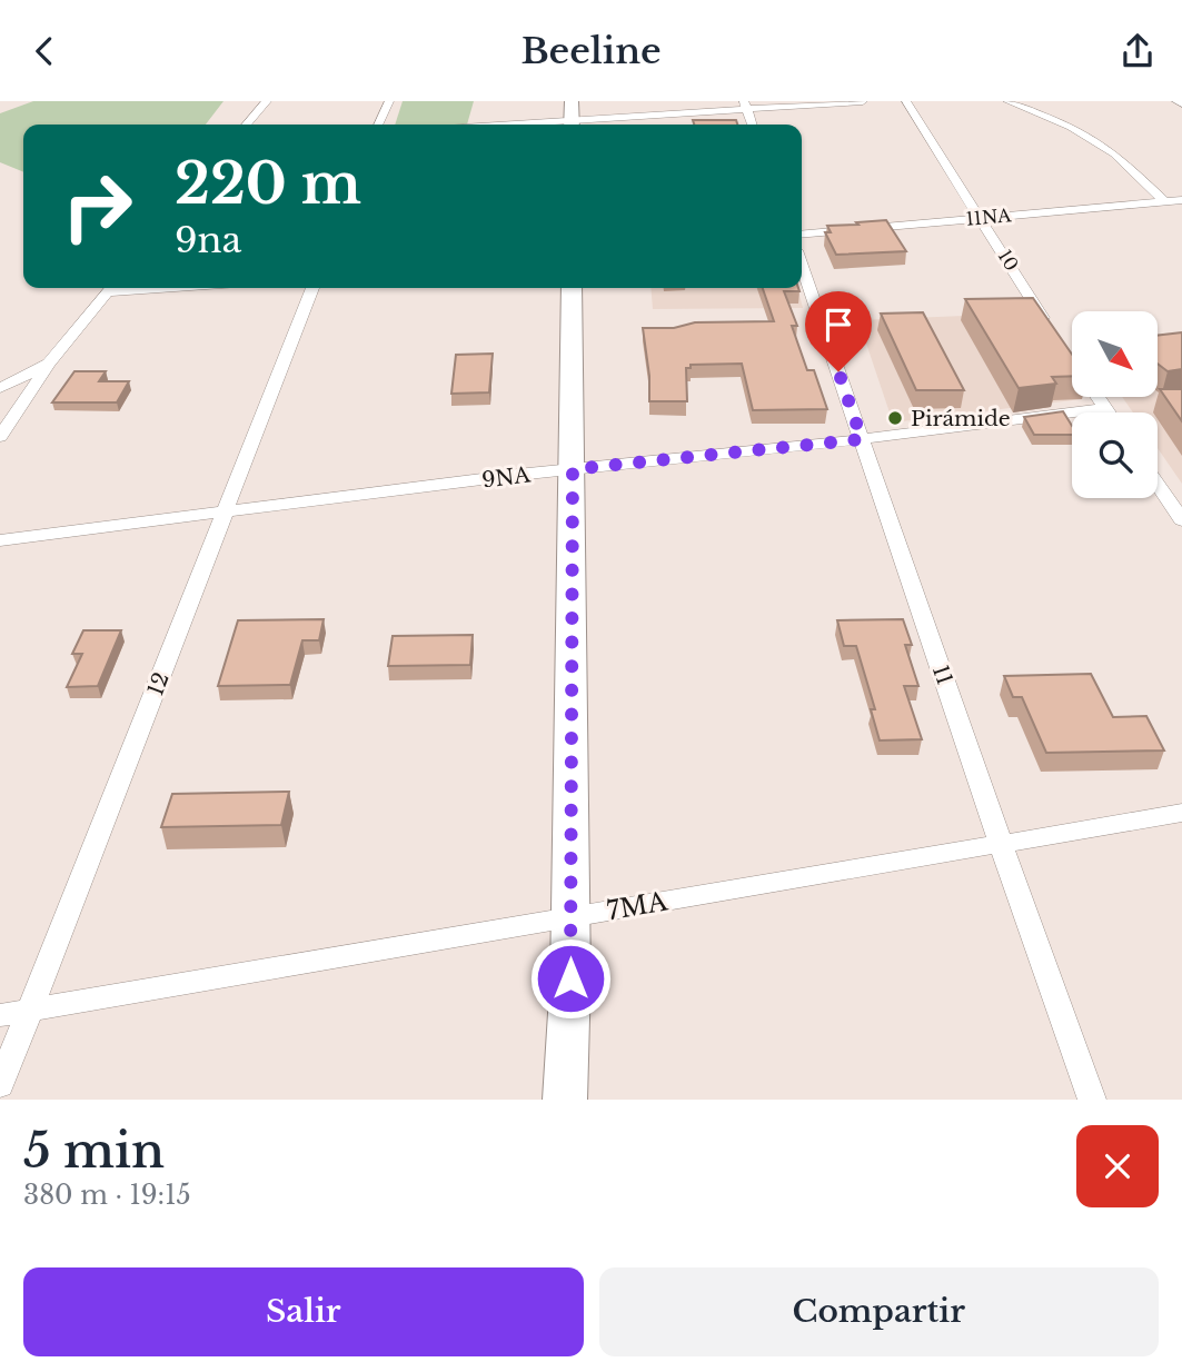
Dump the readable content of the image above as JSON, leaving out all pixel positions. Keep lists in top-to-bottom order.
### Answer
{
  "streets": {
    "street": [
      "11NA",
      "10",
      "9NA",
      "11",
      "12",
      "7MA"
    ]
  },
  "crossings": [
    ["11NA", "10"],
    ["9NA", "11"],
    ["9NA", "12"],
    ["11", "7MA"],
    ["12", "7MA"]
  ],
  "places": ["Pirámide"],
  "north": "bottom right",
  "page": {
    "header": "Beeline",
    "turn": ["220 m", "9na"],
    "heading": ["5 min", "380 m · 19:15"],
    "buttons": ["Salir", "Compartir"]
  }
}
